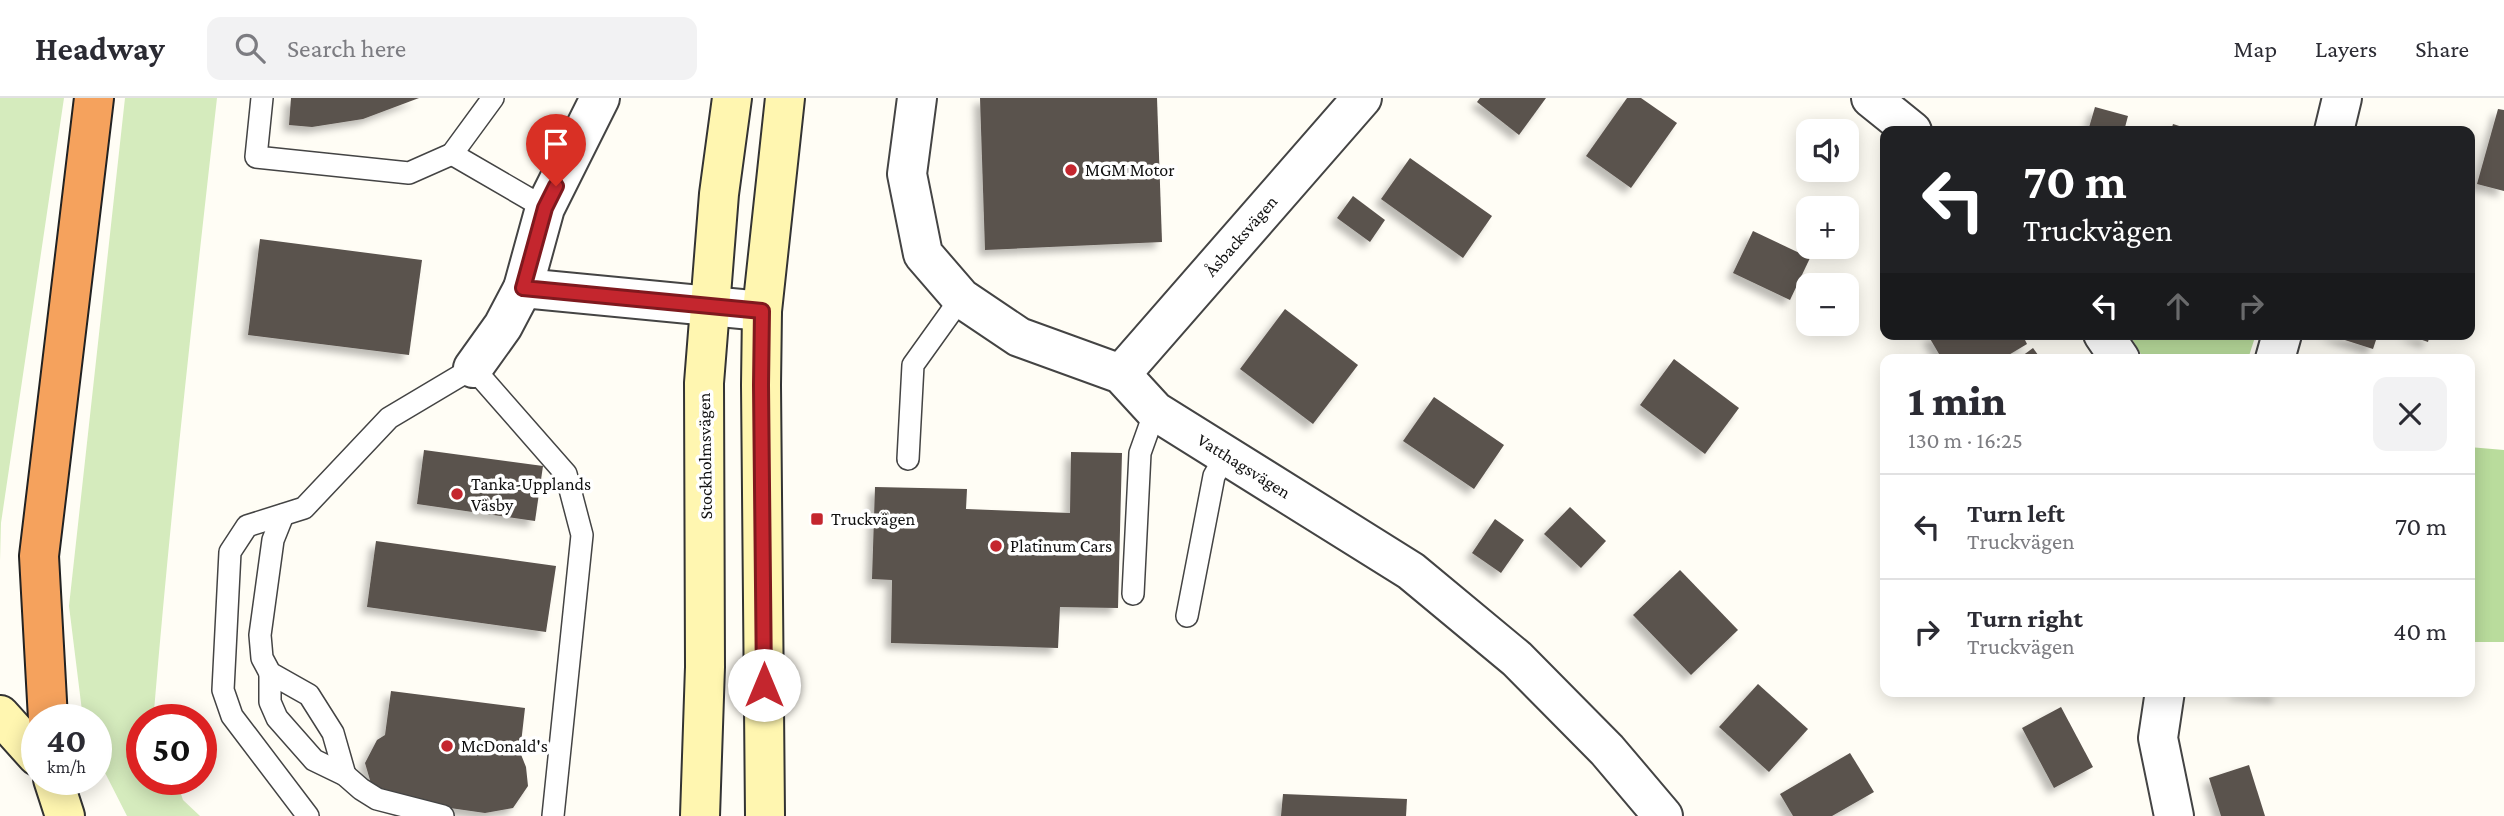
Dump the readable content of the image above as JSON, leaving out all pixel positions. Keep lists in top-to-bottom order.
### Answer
{
  "streets": {
    "main road": ["Stockholmsvägen"],
    "street": ["Åsbacksvägen", "Vatthagsvägen"]
  },
  "crossings": [
    ["Åsbacksvägen", "Vatthagsvägen"]
  ],
  "places": {
    "other": [
      "MGM Motor",
      "Tanka-Upplands Väsby",
      "Platinum Cars",
      "McDonald's"
    ],
    "transit": ["Truckvägen"]
  },
  "page": {
    "header": "Headway",
    "search": "Search here",
    "nav": ["Map", "Layers", "Share"],
    "map_buttons": ["+", "−"],
    "turn": ["70 m", "Truckvägen"],
    "heading": ["1 min", "130 m · 16:25"],
    "list": [
      {
        "name": "Turn left",
        "note": "Truckvägen",
        "value": "70 m"
      },
      {
        "name": "Turn right",
        "note": "Truckvägen",
        "value": "40 m"
      }
    ],
    "speed": "40 km/h",
    "limit": "50"
  }
}
